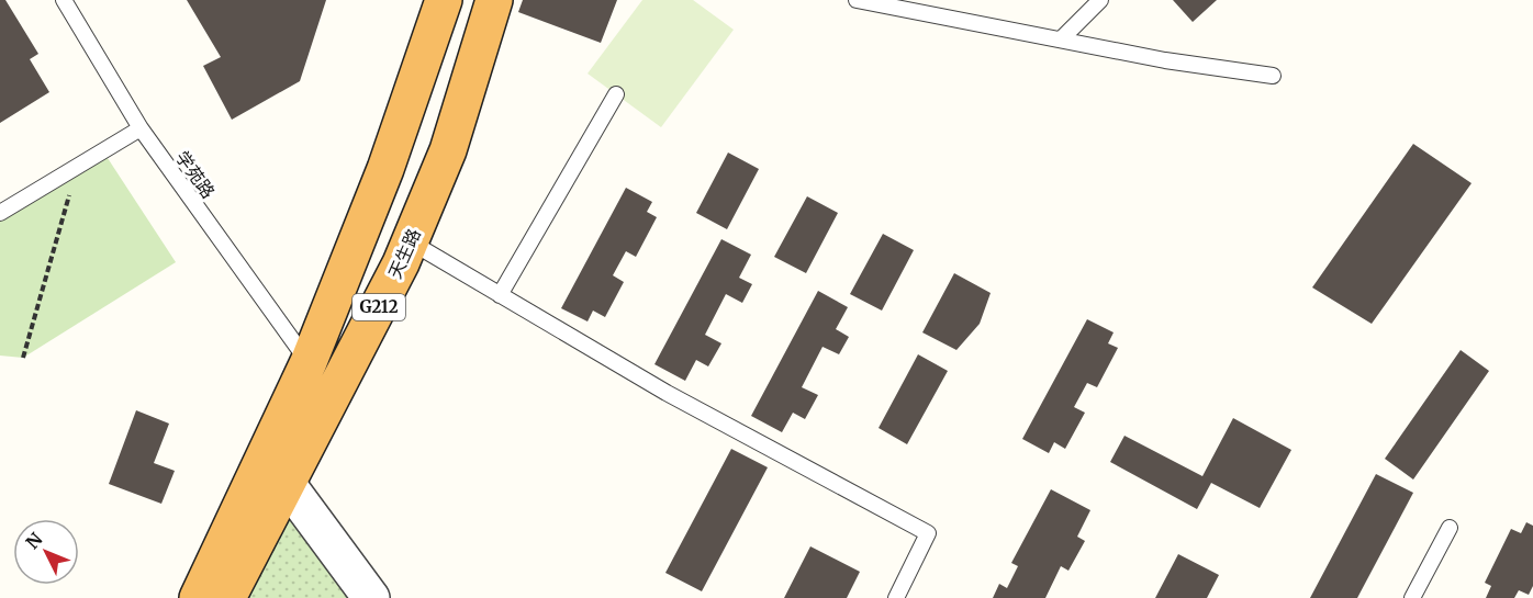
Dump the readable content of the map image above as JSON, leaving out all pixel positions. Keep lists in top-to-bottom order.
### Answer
{
  "streets": {
    "highway": ["天生路", "G212"],
    "lane": ["学苑路"]
  },
  "crossings": [
    ["学苑路", "G212"]
  ],
  "north": "top left"
}
